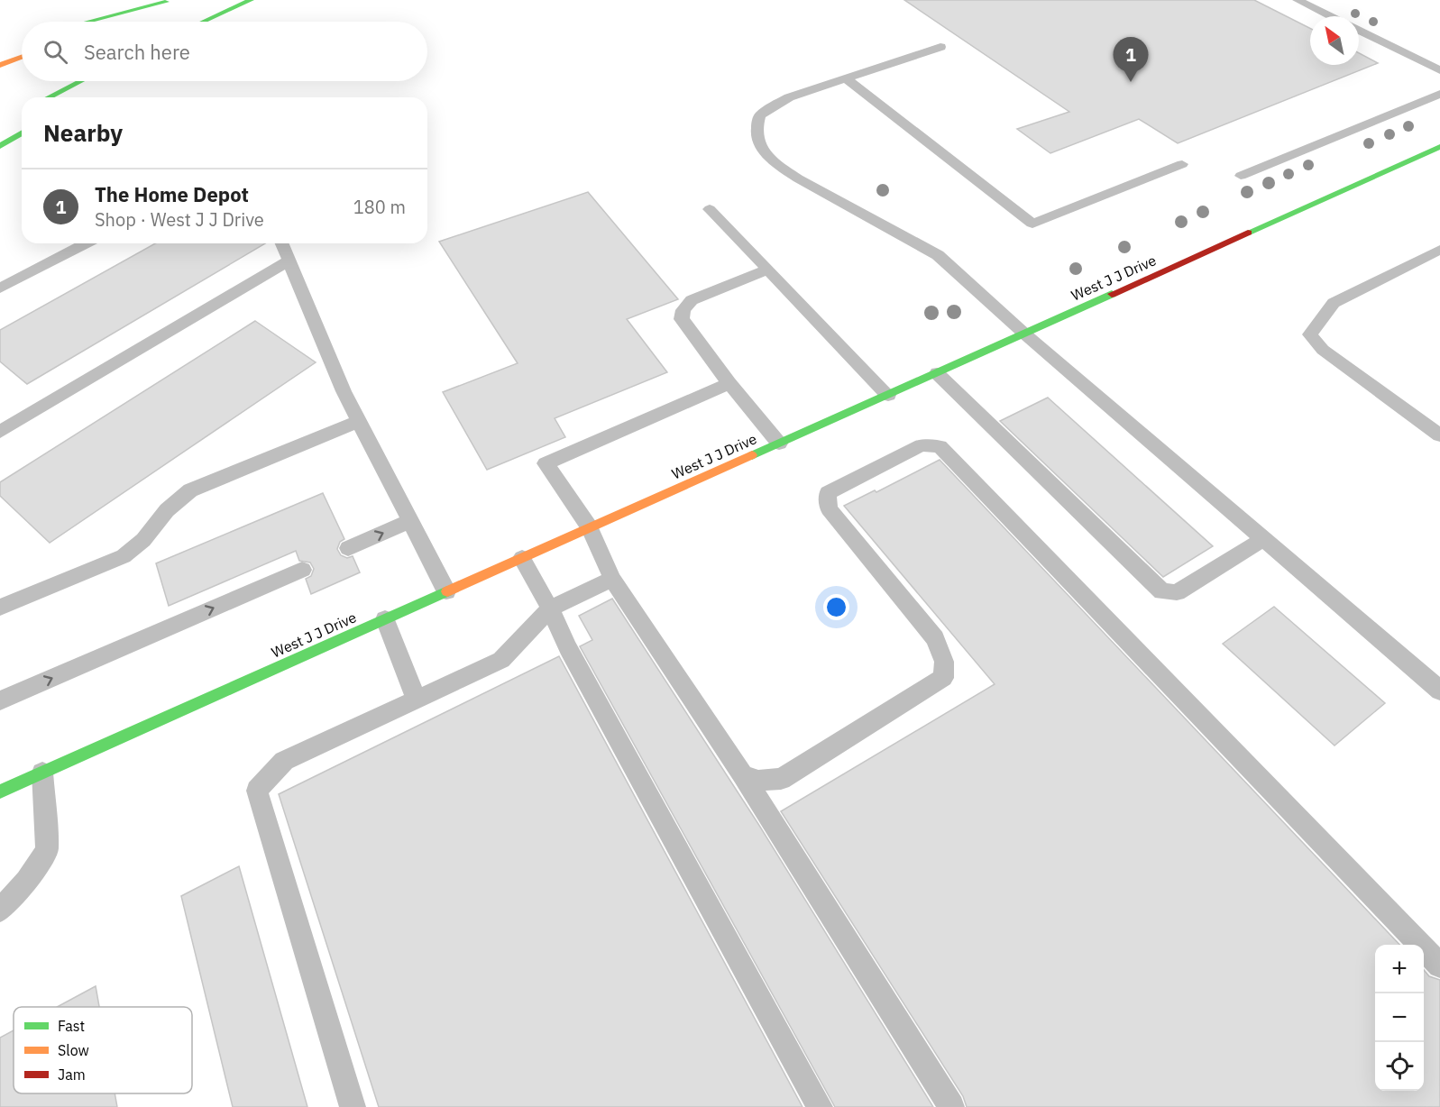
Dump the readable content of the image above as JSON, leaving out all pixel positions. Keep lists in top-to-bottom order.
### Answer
{
  "streets": {
    "main road": ["West J J Drive"]
  },
  "legend": ["Fast", "Slow", "Jam"],
  "north": "top left",
  "page": {
    "search": "Search here",
    "pins": "1",
    "heading": "Nearby",
    "list": [
      {
        "mark": "1",
        "name": "The Home Depot",
        "note": "Shop · West J J Drive",
        "value": "180 m"
      }
    ],
    "map_buttons": ["+", "−"]
  }
}
